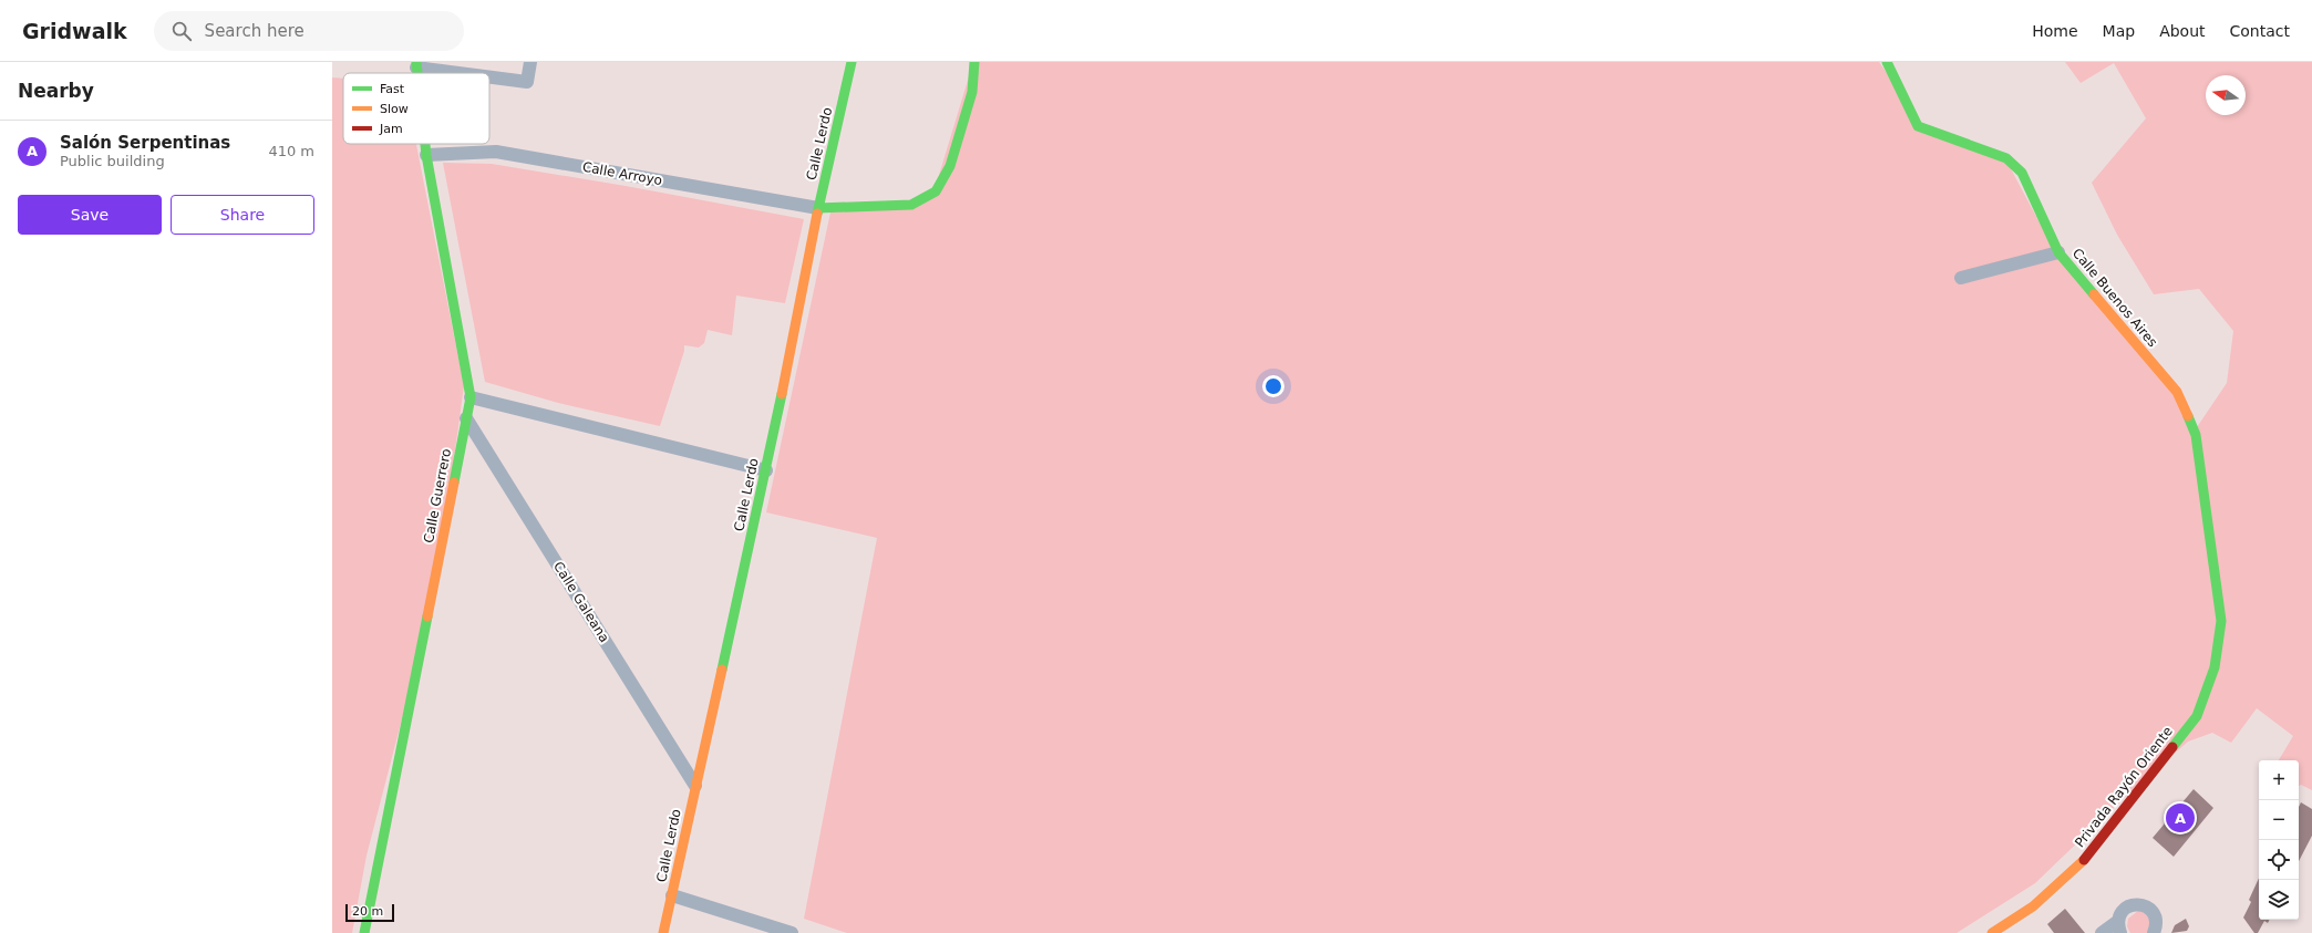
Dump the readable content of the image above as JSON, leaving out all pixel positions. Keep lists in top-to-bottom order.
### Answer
{
  "streets": {
    "street": [
      "Calle Lerdo",
      "Calle Arroyo",
      "Calle Buenos Aires",
      "Calle Guerrero",
      "Calle Galeana",
      "Privada Rayón Oriente"
    ]
  },
  "crossings": [
    ["Calle Lerdo", "Calle Arroyo"],
    ["Calle Lerdo", "Calle Galeana"],
    ["Calle Arroyo", "Calle Guerrero"],
    ["Calle Buenos Aires", "Privada Rayón Oriente"],
    ["Calle Guerrero", "Calle Galeana"]
  ],
  "legend": ["Fast", "Slow", "Jam"],
  "scale_bar": "20 m",
  "north": "left",
  "page": {
    "header": "Gridwalk",
    "search": "Search here",
    "nav": [
      "Home",
      "Map",
      "About",
      "Contact"
    ],
    "heading": "Nearby",
    "list": [
      {
        "mark": "A",
        "name": "Salón Serpentinas",
        "note": "Public building",
        "value": "410 m"
      }
    ],
    "buttons": ["Save", "Share"],
    "map_buttons": ["+", "−"],
    "pins": "A",
    "scale": "20 m"
  }
}
